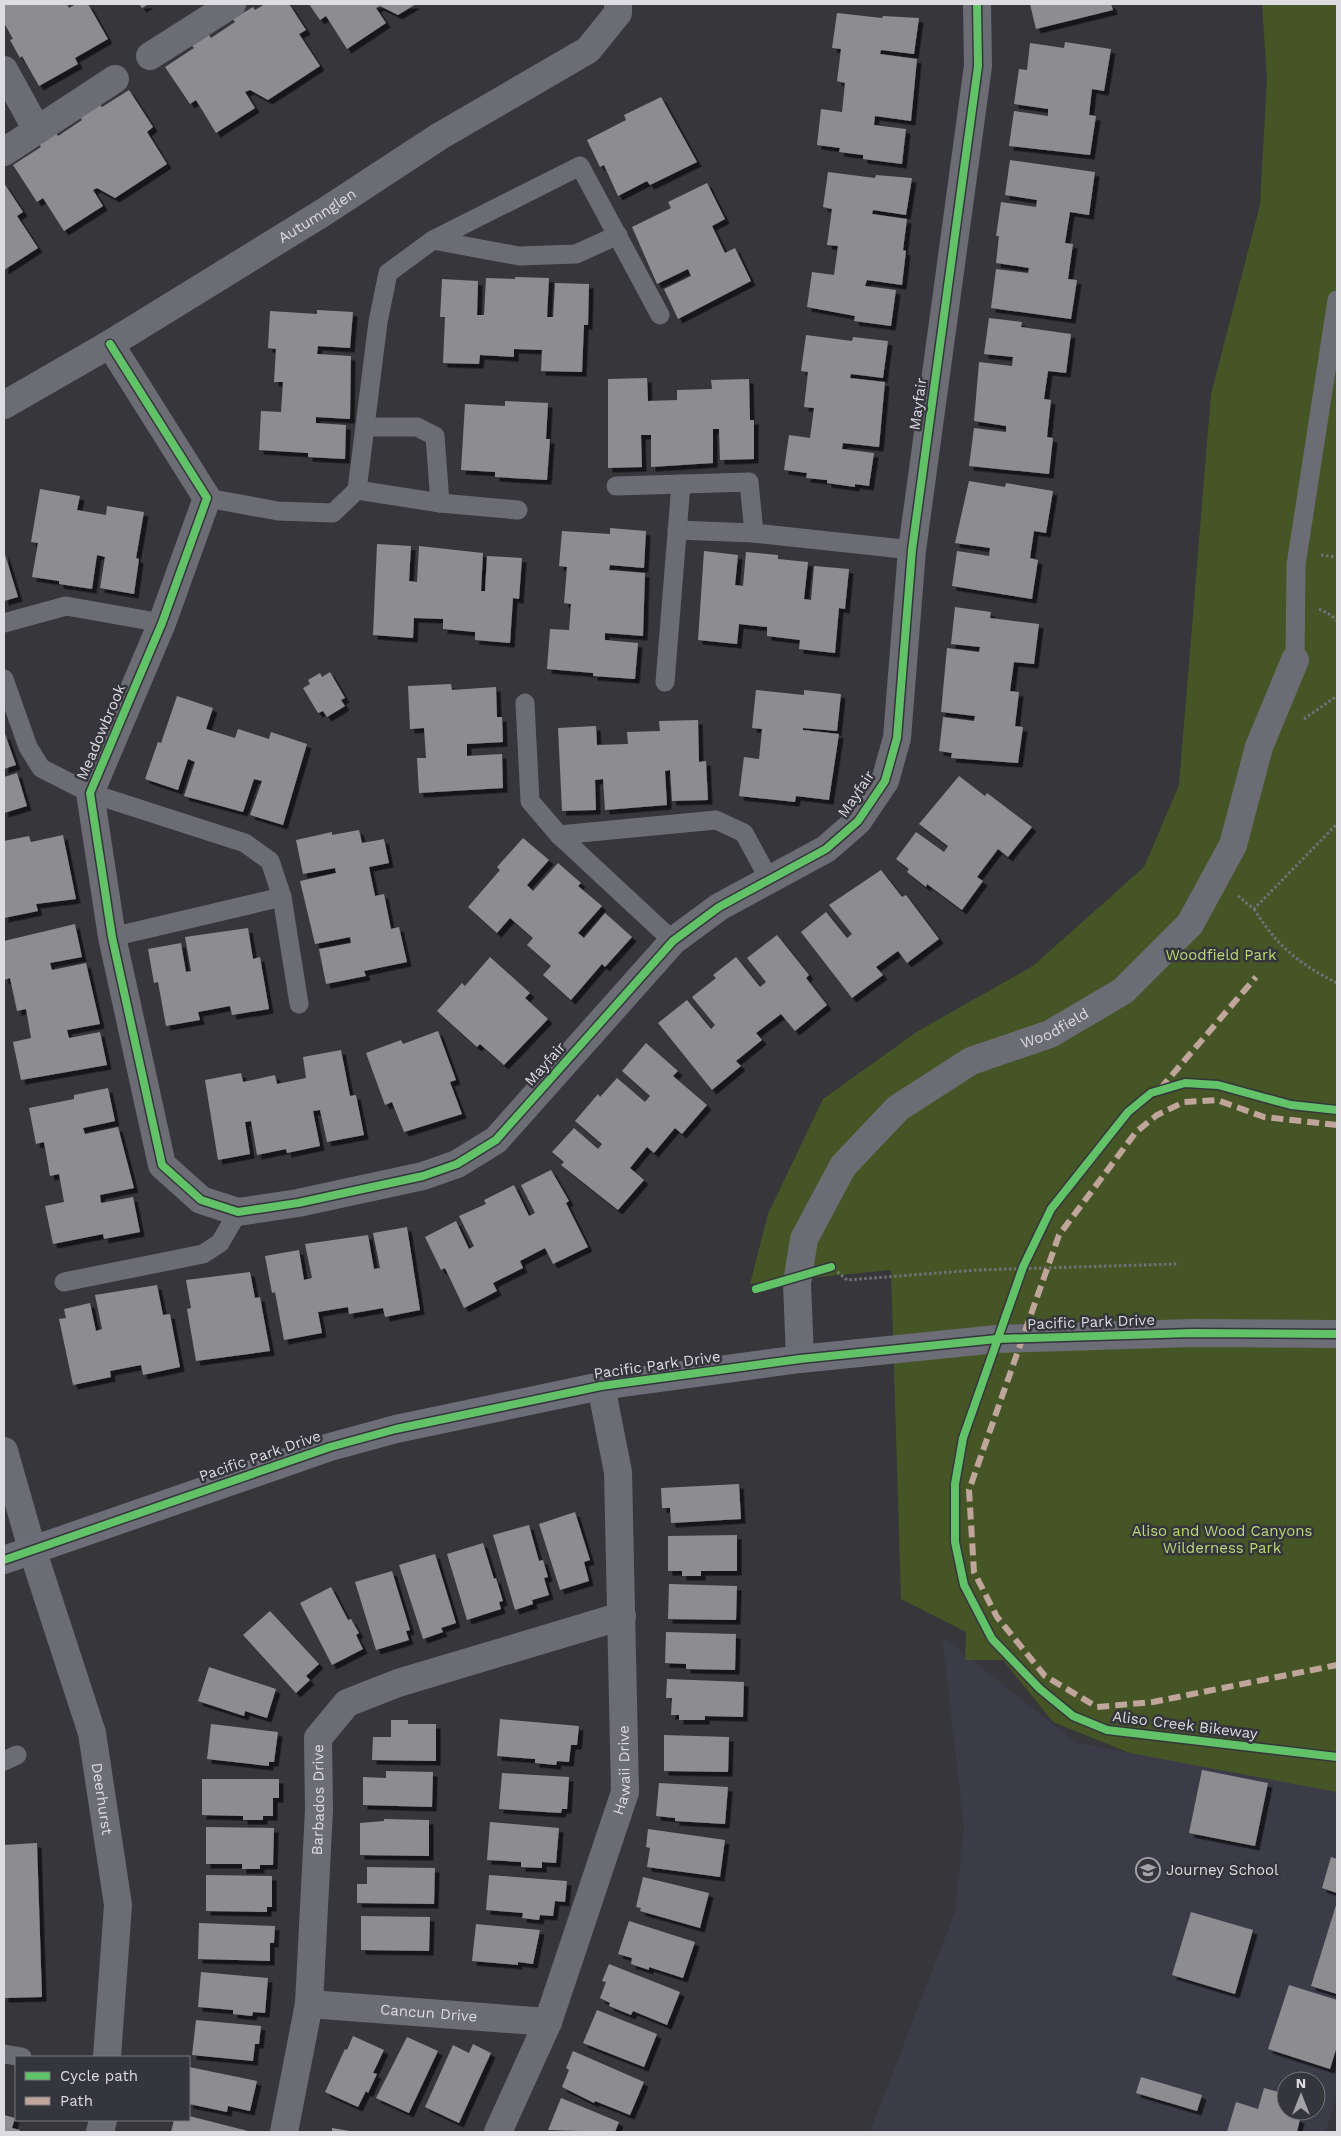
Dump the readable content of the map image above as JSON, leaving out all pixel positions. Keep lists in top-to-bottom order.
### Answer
{
  "streets": {
    "main road": ["Pacific Park Drive"],
    "street": [
      "Autumnglen",
      "Mayfair",
      "Meadowbrook",
      "Woodfield",
      "Hawaii Drive",
      "Deerhurst",
      "Barbados Drive",
      "Cancun Drive"
    ],
    "cycle path": ["Aliso Creek Bikeway"]
  },
  "crossings": [
    ["Mayfair", "Meadowbrook"],
    ["Woodfield", "Pacific Park Drive"],
    ["Pacific Park Drive", "Hawaii Drive"],
    ["Pacific Park Drive", "Deerhurst"],
    ["Hawaii Drive", "Barbados Drive"],
    ["Hawaii Drive", "Cancun Drive"],
    ["Barbados Drive", "Cancun Drive"]
  ],
  "parks": ["Woodfield Park", "Aliso and Wood Canyons Wilderness Park"],
  "places": {
    "school or university": ["Journey School"]
  },
  "legend": ["Cycle path", "Path"],
  "north": "top"
}
